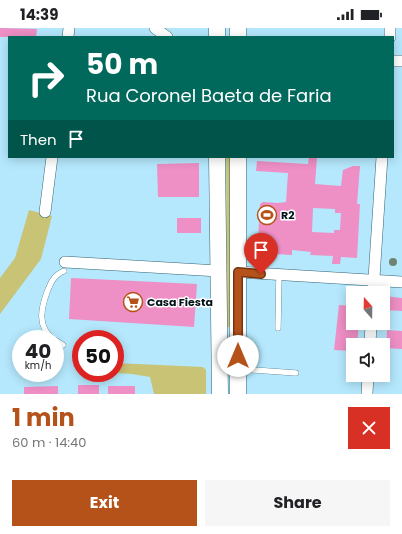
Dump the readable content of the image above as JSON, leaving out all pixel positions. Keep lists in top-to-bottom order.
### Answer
{
  "places": {
    "sports": ["R2"],
    "supermarket": ["Casa Fiesta"]
  },
  "north": "top",
  "page": {
    "status": "14:39",
    "turn": ["50 m", "Rua Coronel Baeta de Faria"],
    "then": "Then",
    "speed": "40 km/h",
    "limit": "50",
    "heading": ["1 min", "60 m · 14:40"],
    "buttons": ["Exit", "Share"]
  }
}
